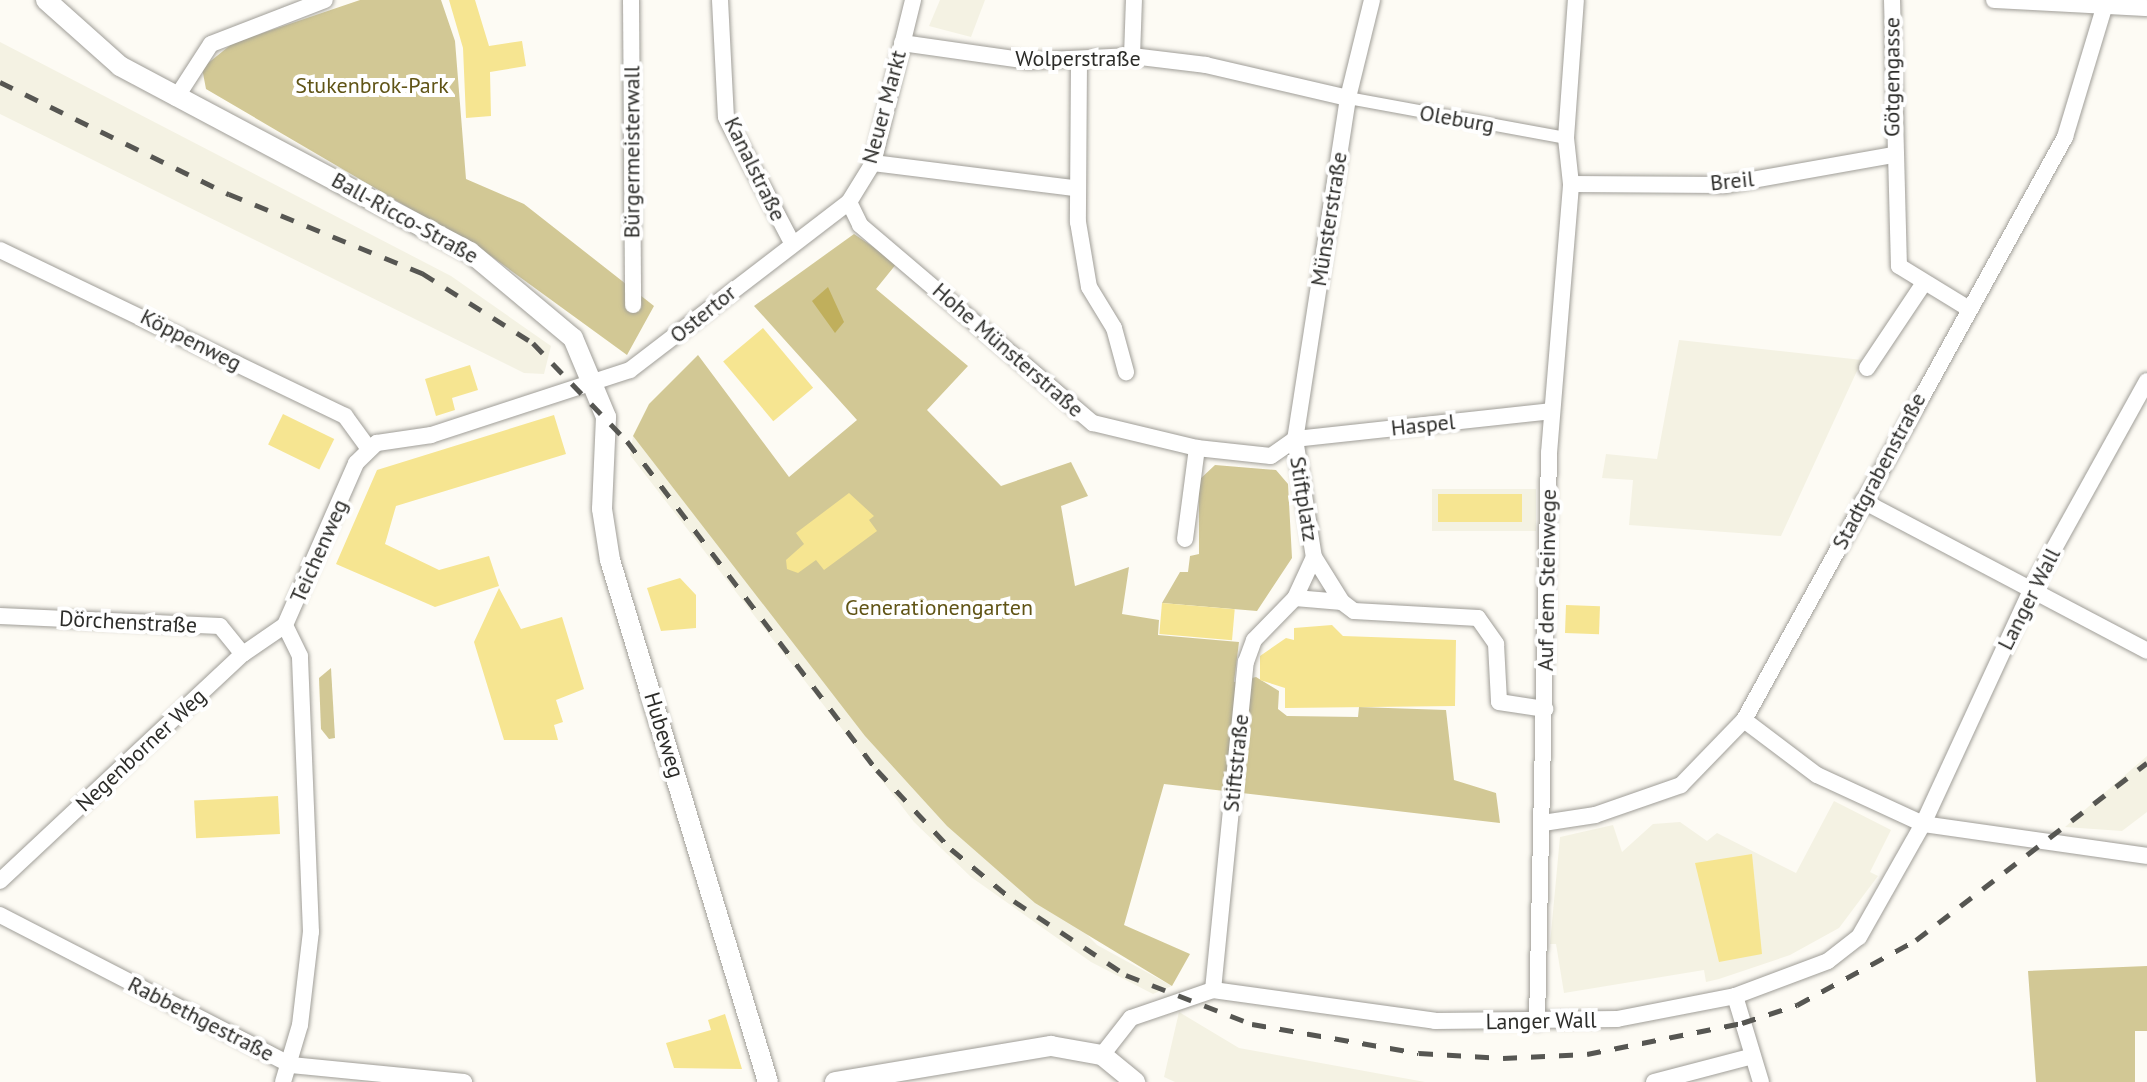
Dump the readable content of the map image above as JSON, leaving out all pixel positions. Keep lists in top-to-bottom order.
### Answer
{
  "streets": {
    "street": [
      "Wolperstraße",
      "Götgengasse",
      "Neuer Markt",
      "Oleburg",
      "Bürgermeisterwall",
      "Kanalstraße",
      "Breil",
      "Ball-Ricco-Straße",
      "Münsterstraße",
      "Ostertor",
      "Köppenweg",
      "Hohe Münsterstraße",
      "Haspel",
      "Stadtgrabenstraße",
      "Stiftplatz",
      "Teichenweg",
      "Auf dem Steinwege",
      "Langer Wall",
      "Dörchenstraße",
      "Hubeweg",
      "Negenborner Weg",
      "Stiftstraße",
      "Rabbethgestraße"
    ]
  },
  "crossings": [
    ["Wolperstraße", "Neuer Markt"],
    ["Wolperstraße", "Oleburg"],
    ["Wolperstraße", "Münsterstraße"],
    ["Götgengasse", "Breil"],
    ["Neuer Markt", "Kanalstraße"],
    ["Neuer Markt", "Ostertor"],
    ["Neuer Markt", "Hohe Münsterstraße"],
    ["Oleburg", "Münsterstraße"],
    ["Oleburg", "Auf dem Steinwege"],
    ["Kanalstraße", "Ostertor"],
    ["Breil", "Auf dem Steinwege"],
    ["Ball-Ricco-Straße", "Ostertor"],
    ["Ball-Ricco-Straße", "Hubeweg"],
    ["Münsterstraße", "Haspel"],
    ["Münsterstraße", "Stiftplatz"],
    ["Ostertor", "Hubeweg"],
    ["Köppenweg", "Teichenweg"],
    ["Hohe Münsterstraße", "Stiftplatz"],
    ["Haspel", "Stiftplatz"],
    ["Haspel", "Auf dem Steinwege"],
    ["Stadtgrabenstraße", "Auf dem Steinwege"],
    ["Stiftplatz", "Stiftstraße"],
    ["Teichenweg", "Negenborner Weg"],
    ["Teichenweg", "Rabbethgestraße"],
    ["Auf dem Steinwege", "Langer Wall"],
    ["Langer Wall", "Stiftstraße"],
    ["Dörchenstraße", "Negenborner Weg"]
  ],
  "parks": ["Stukenbrok-Park", "Generationengarten"]
}
